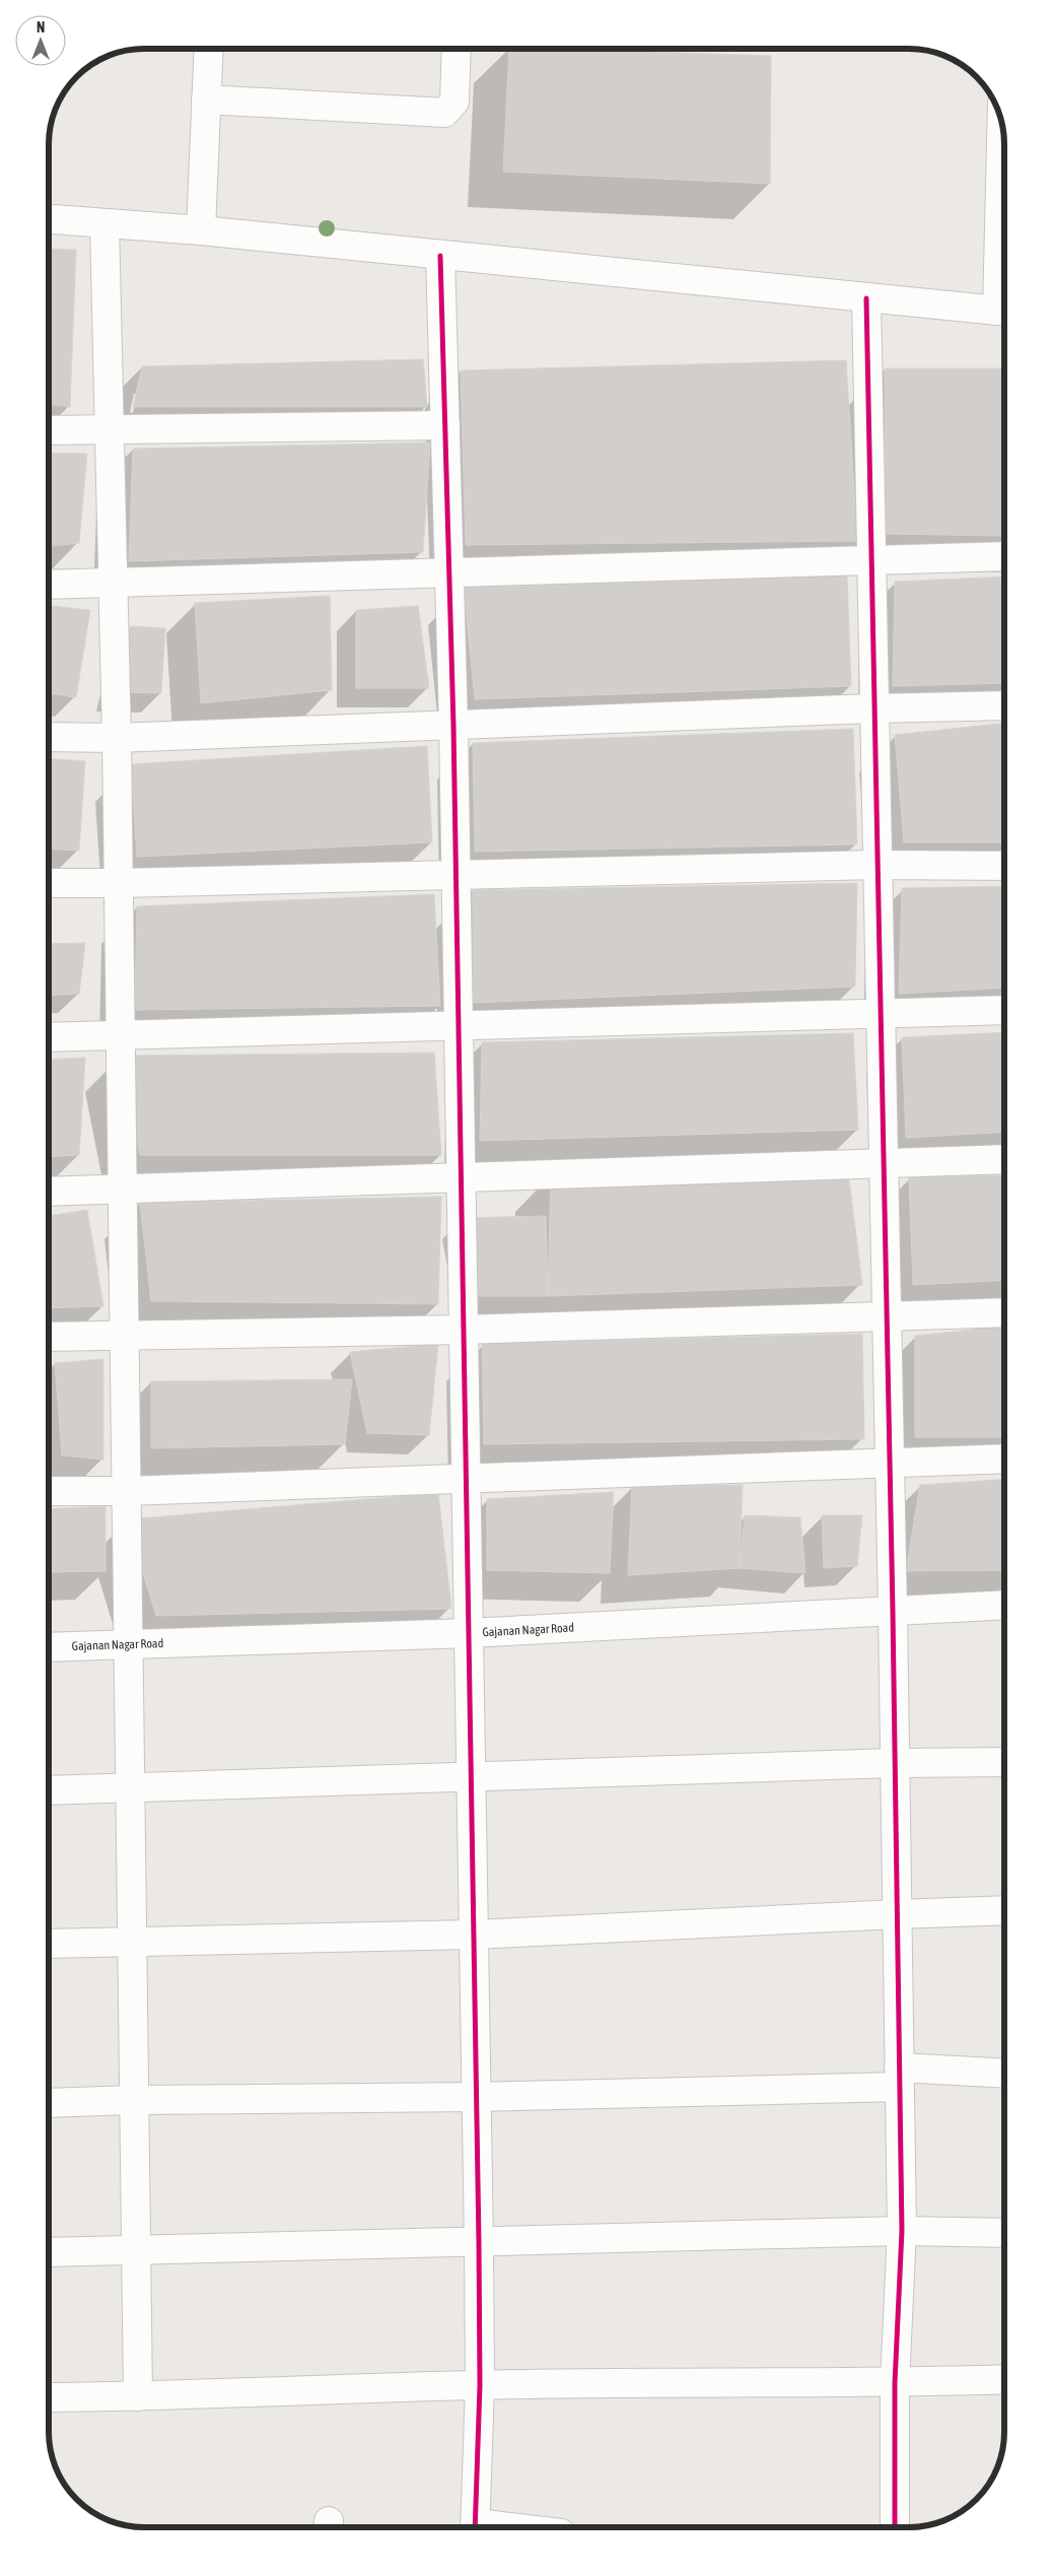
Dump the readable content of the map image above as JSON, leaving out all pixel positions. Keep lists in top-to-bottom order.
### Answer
{
  "streets": {
    "street": ["Gajanan Nagar Road"]
  },
  "north": "top"
}
